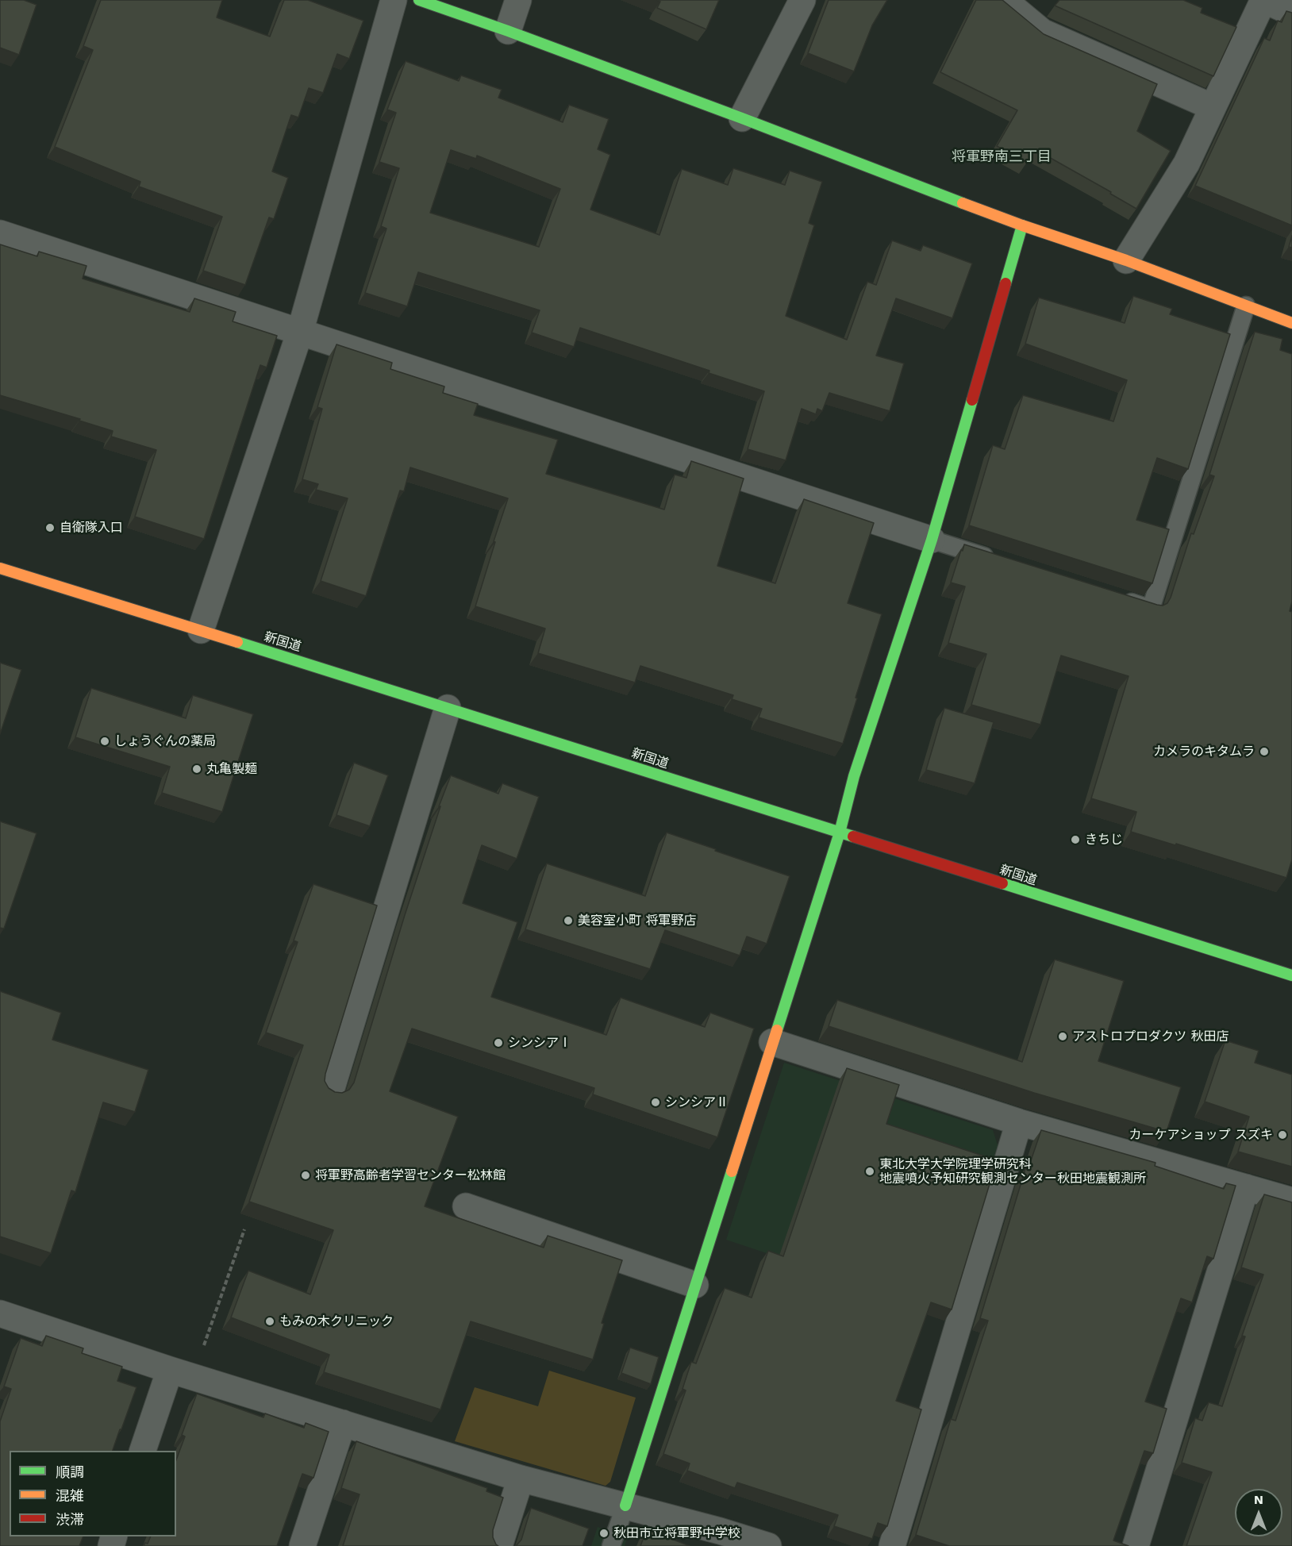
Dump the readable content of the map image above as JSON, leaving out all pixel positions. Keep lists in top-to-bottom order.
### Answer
{
  "streets": {
    "street": ["新国道"]
  },
  "districts": ["将軍野南三丁目"],
  "places": [
    "自衛隊入口",
    "しょうぐんの薬局",
    "カメラのキタムラ",
    "丸亀製麺",
    "きちじ",
    "美容室小町 将軍野店",
    "アストロプロダクツ 秋田店",
    "シンシアⅠ",
    "シンシアⅡ",
    "カーケアショップ スズキ",
    "東北大学大学院理学研究科 地震噴火予知研究観測センター秋田地震観測所",
    "将軍野高齢者学習センター松林館",
    "もみの木クリニック",
    "秋田市立将軍野中学校"
  ],
  "legend": ["順調", "混雑", "渋滞"],
  "north": "top"
}
